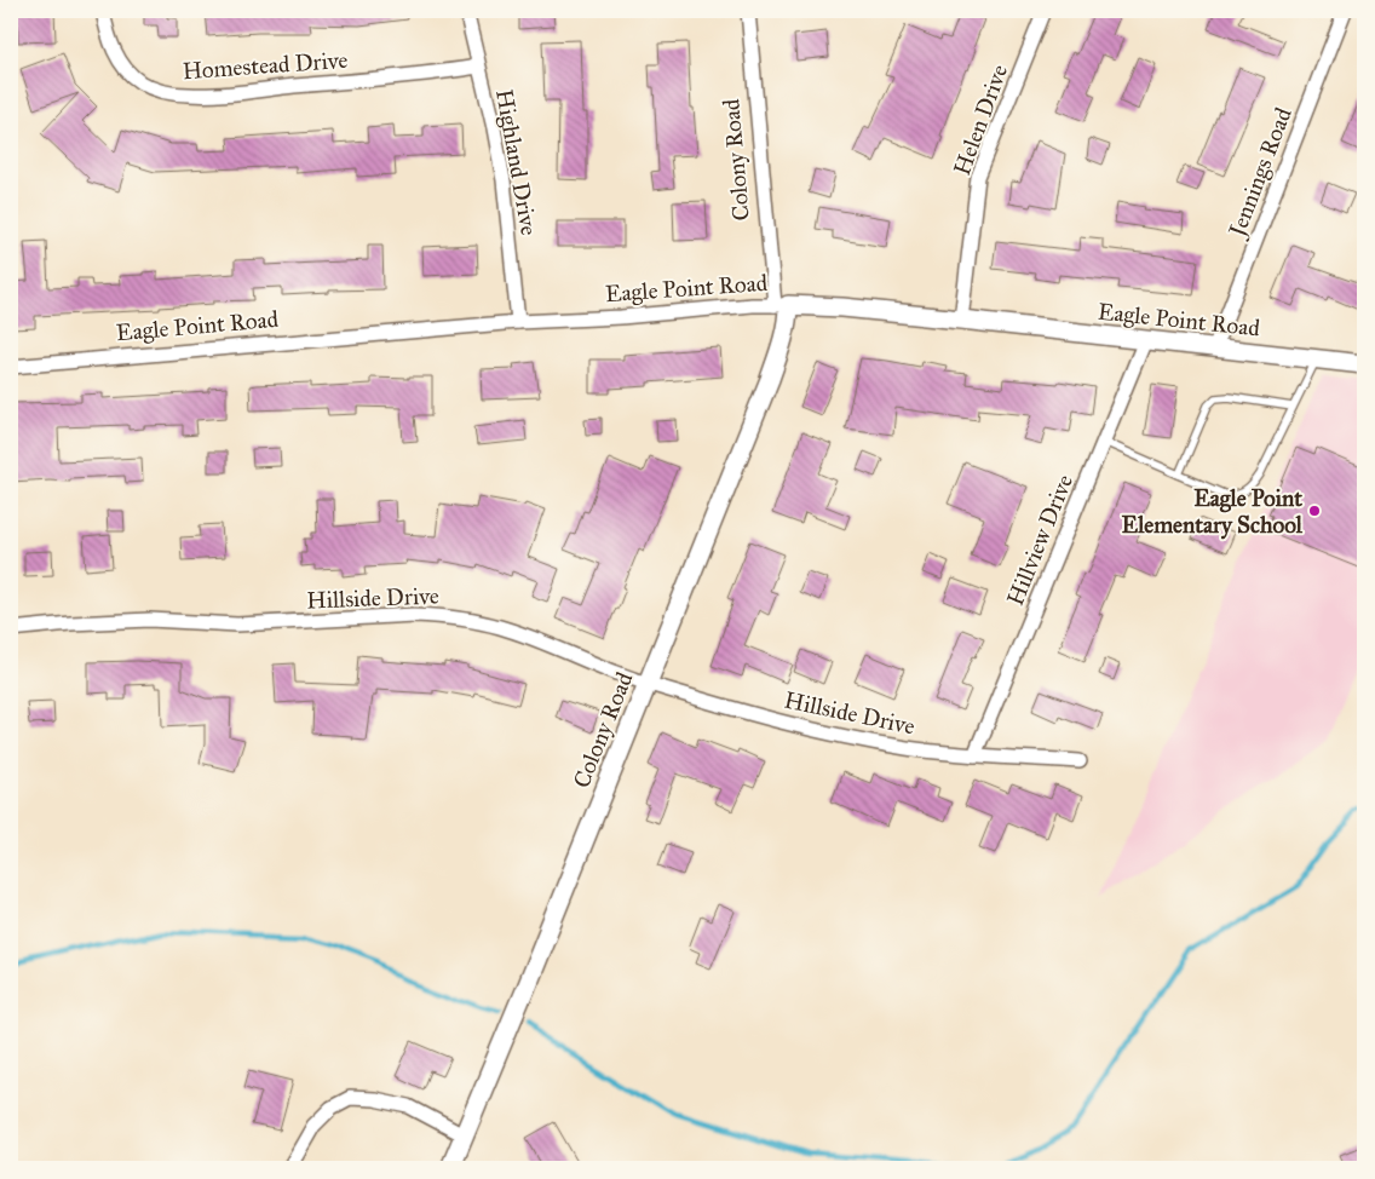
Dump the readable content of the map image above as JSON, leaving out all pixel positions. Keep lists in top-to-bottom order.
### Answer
{
  "streets": {
    "street": [
      "Homestead Drive",
      "Helen Drive",
      "Colony Road",
      "Highland Drive",
      "Jennings Road",
      "Eagle Point Road",
      "Hillview Drive",
      "Hillside Drive"
    ]
  },
  "crossings": [
    ["Homestead Drive", "Highland Drive"],
    ["Helen Drive", "Eagle Point Road"],
    ["Colony Road", "Eagle Point Road"],
    ["Colony Road", "Hillside Drive"],
    ["Highland Drive", "Eagle Point Road"],
    ["Jennings Road", "Eagle Point Road"],
    ["Eagle Point Road", "Hillview Drive"],
    ["Hillview Drive", "Hillside Drive"]
  ],
  "places": ["Eagle Point Elementary School"]
}
